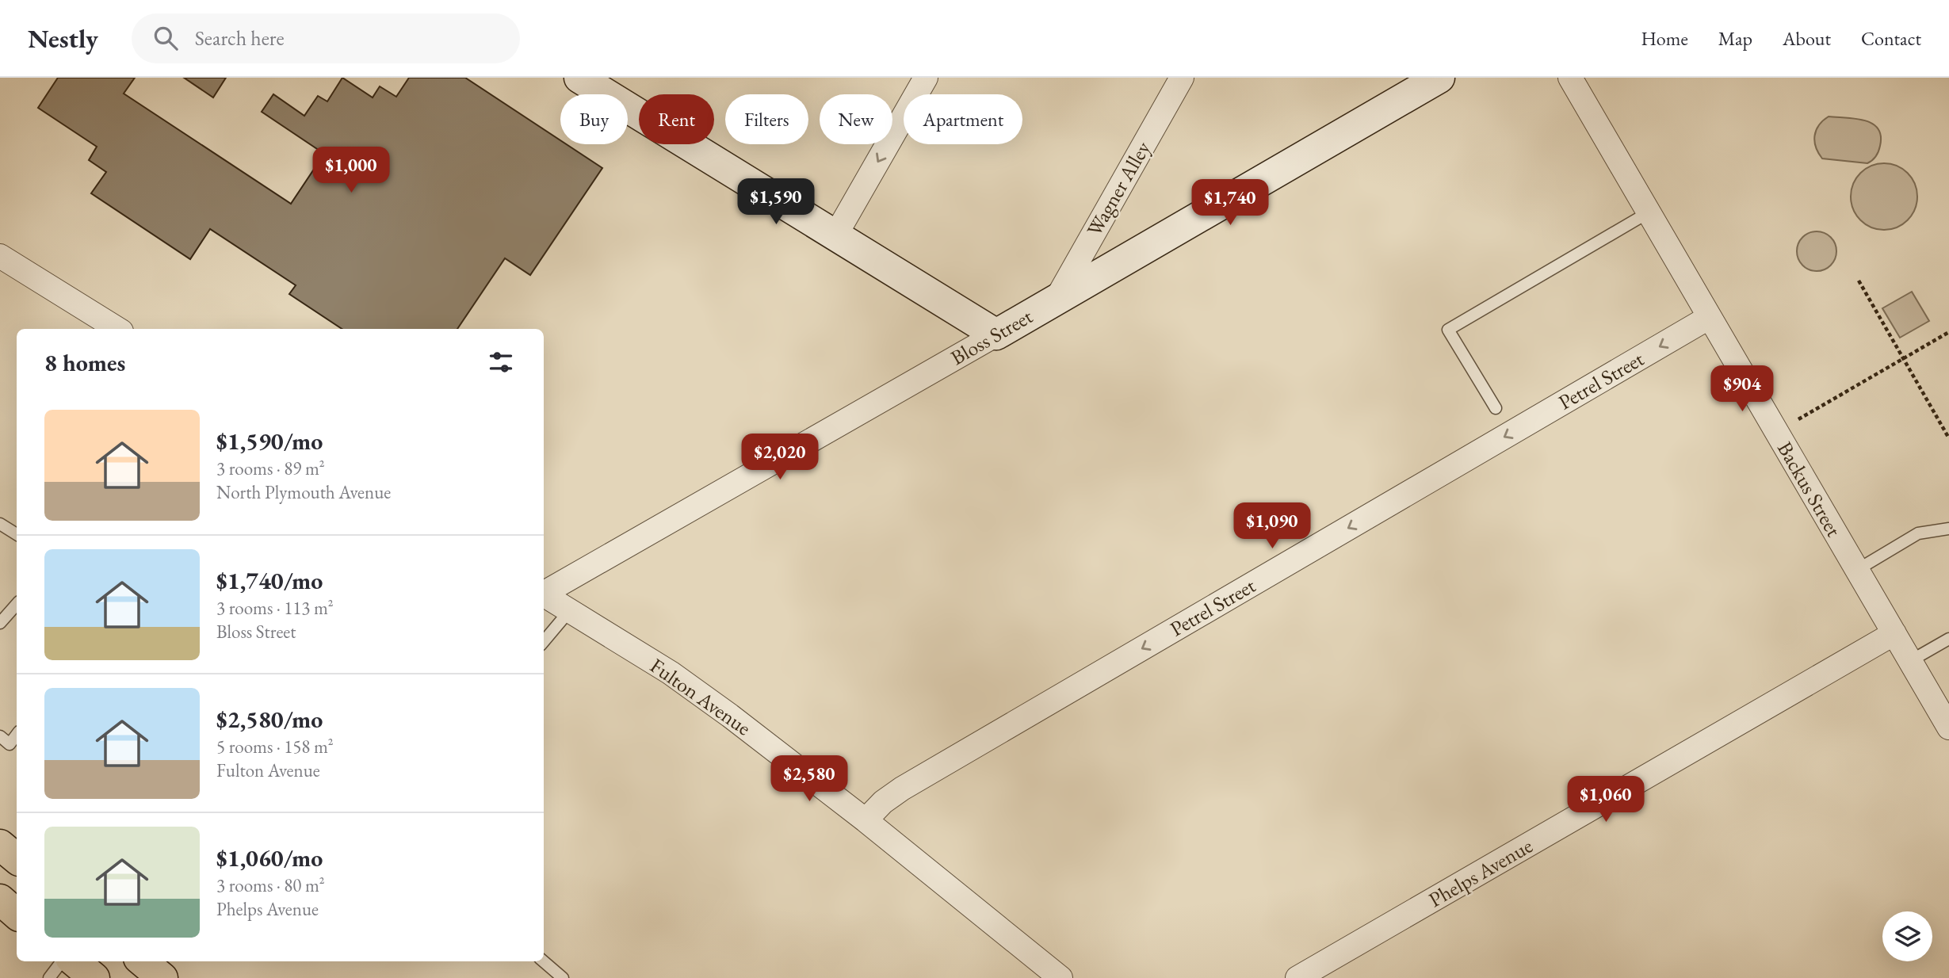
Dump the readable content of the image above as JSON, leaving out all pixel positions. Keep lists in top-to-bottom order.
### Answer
{
  "streets": {
    "street": [
      "Wagner Alley",
      "Bloss Street",
      "Petrel Street",
      "Backus Street",
      "Fulton Avenue",
      "Phelps Avenue"
    ]
  },
  "crossings": [
    ["Wagner Alley", "Bloss Street"],
    ["Petrel Street", "Backus Street"],
    ["Petrel Street", "Fulton Avenue"],
    ["Backus Street", "Phelps Avenue"]
  ],
  "one_way": ["Petrel Street"],
  "page": {
    "header": "Nestly",
    "search": "Search here",
    "nav": [
      "Home",
      "Map",
      "About",
      "Contact"
    ],
    "chip": [
      "Buy",
      "Rent",
      "Filters",
      "New",
      "Apartment"
    ],
    "price": [
      "$1,000",
      "$1,590",
      "$1,740",
      "$904",
      "$2,020",
      "$1,090",
      "$2,580",
      "$1,060"
    ],
    "heading": "8 homes",
    "list": [
      {
        "name": "$1,590/mo",
        "note": "3 rooms · 89 m² · North Plymouth Avenue"
      },
      {
        "name": "$1,740/mo",
        "note": "3 rooms · 113 m² · Bloss Street"
      },
      {
        "name": "$2,580/mo",
        "note": "5 rooms · 158 m² · Fulton Avenue"
      },
      {
        "name": "$1,060/mo",
        "note": "3 rooms · 80 m² · Phelps Avenue"
      }
    ]
  }
}
